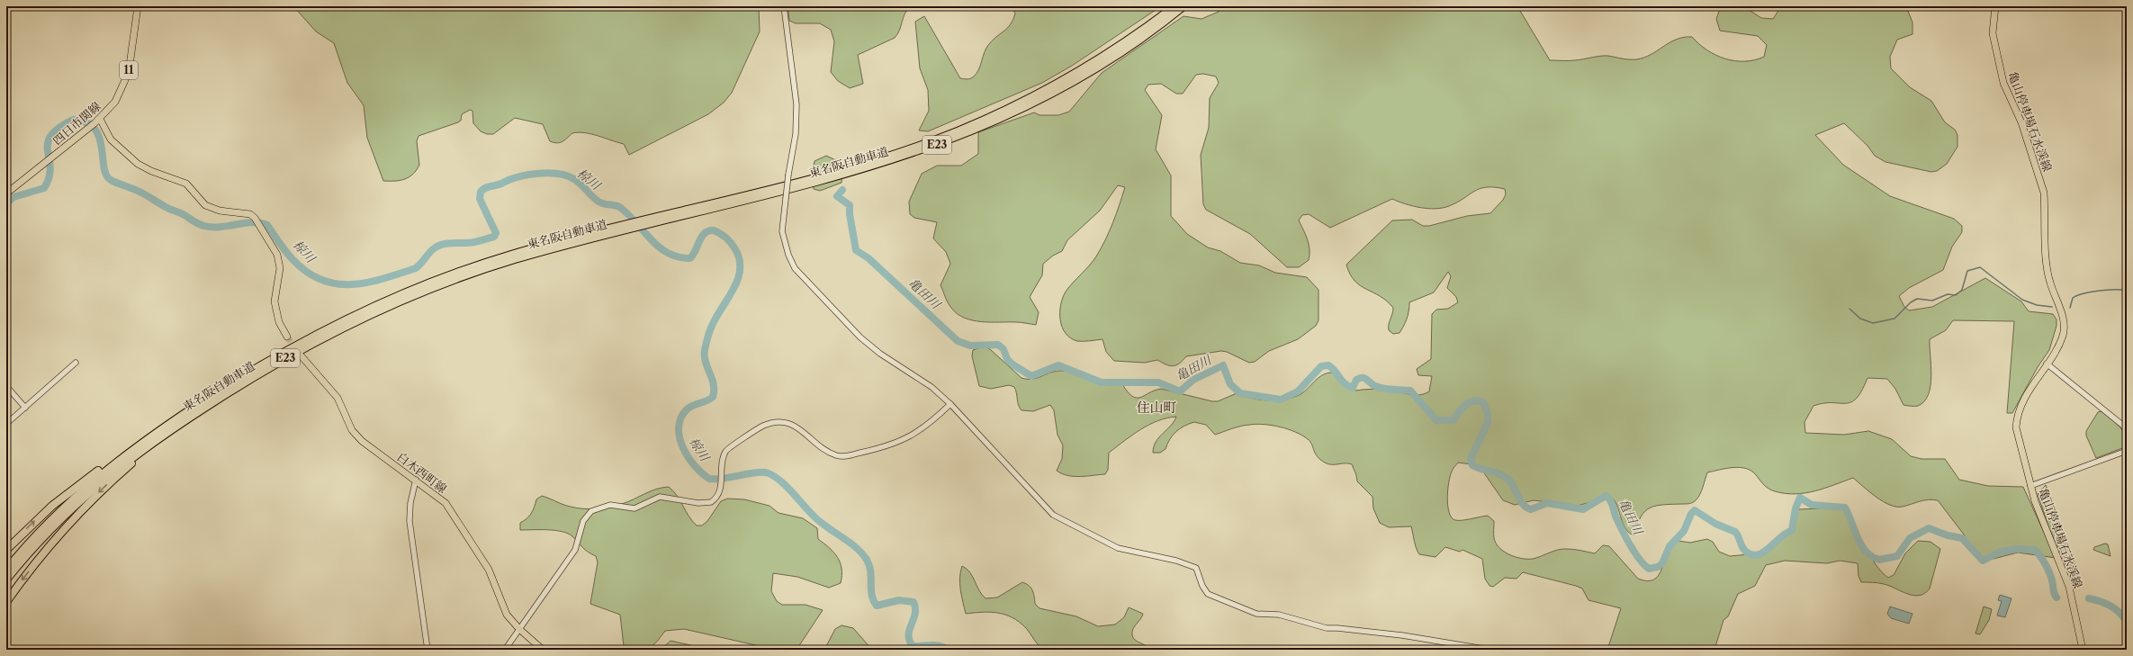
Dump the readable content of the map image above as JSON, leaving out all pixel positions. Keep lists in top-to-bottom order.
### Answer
{
  "streets": {
    "highway": ["E23", "東名阪自動車道"],
    "main road": [
      "11",
      "亀山停車場石水渓線",
      "四日市関線",
      "白木西町線"
    ]
  },
  "districts": ["住山町"],
  "water": ["椋川", "亀田川"]
}
